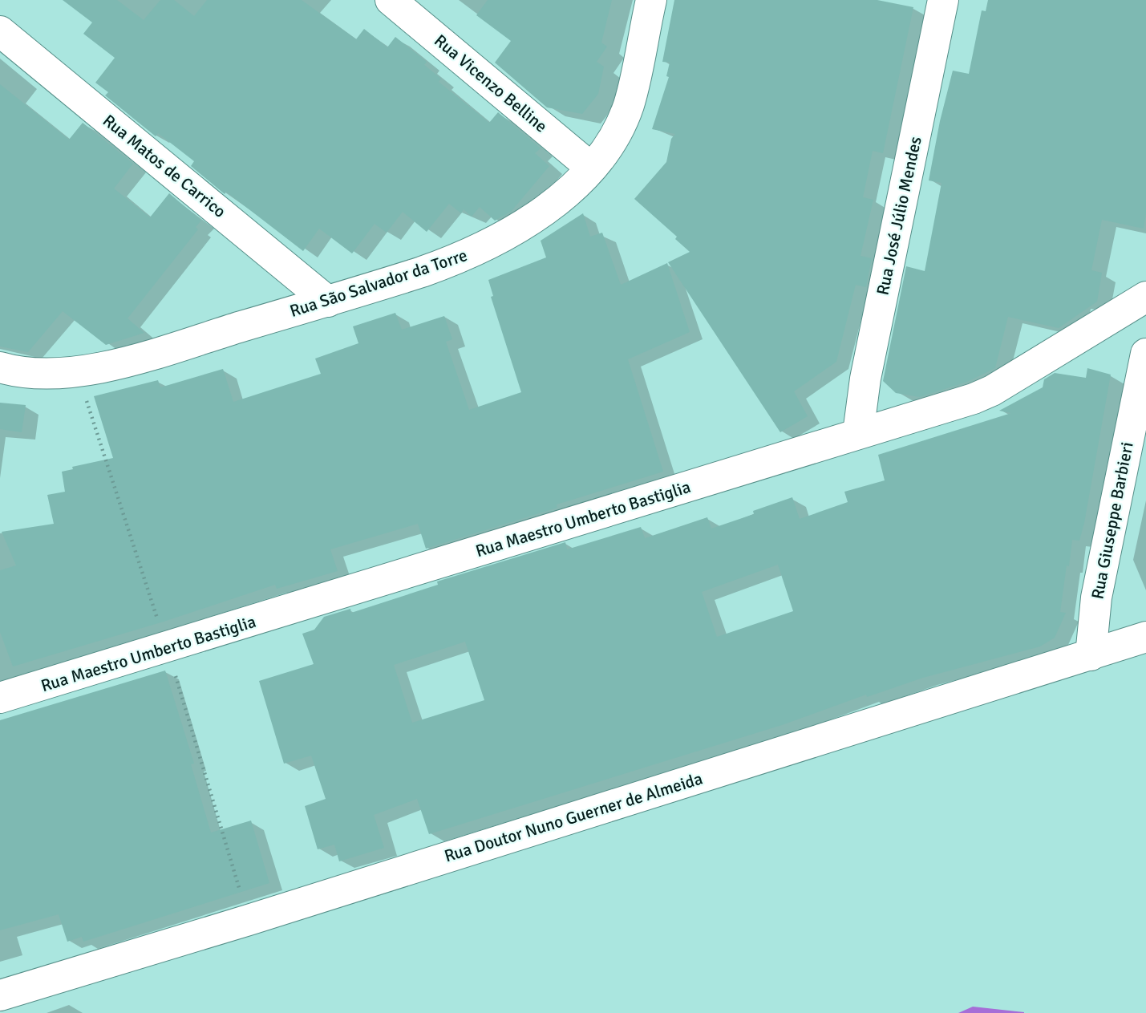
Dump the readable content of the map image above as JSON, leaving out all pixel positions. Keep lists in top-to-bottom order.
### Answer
{
  "streets": {
    "street": [
      "Rua Vicenzo Belline",
      "Rua Matos de Carrico",
      "Rua José Júlio Mendes",
      "Rua São Salvador da Torre",
      "Rua Maestro Umberto Bastiglia",
      "Rua Giuseppe Barbieri",
      "Rua Doutor Nuno Guerner de Almeida"
    ]
  },
  "crossings": [
    ["Rua Vicenzo Belline", "Rua São Salvador da Torre"],
    ["Rua Matos de Carrico", "Rua São Salvador da Torre"],
    ["Rua José Júlio Mendes", "Rua Maestro Umberto Bastiglia"],
    ["Rua Giuseppe Barbieri", "Rua Doutor Nuno Guerner de Almeida"]
  ]
}
